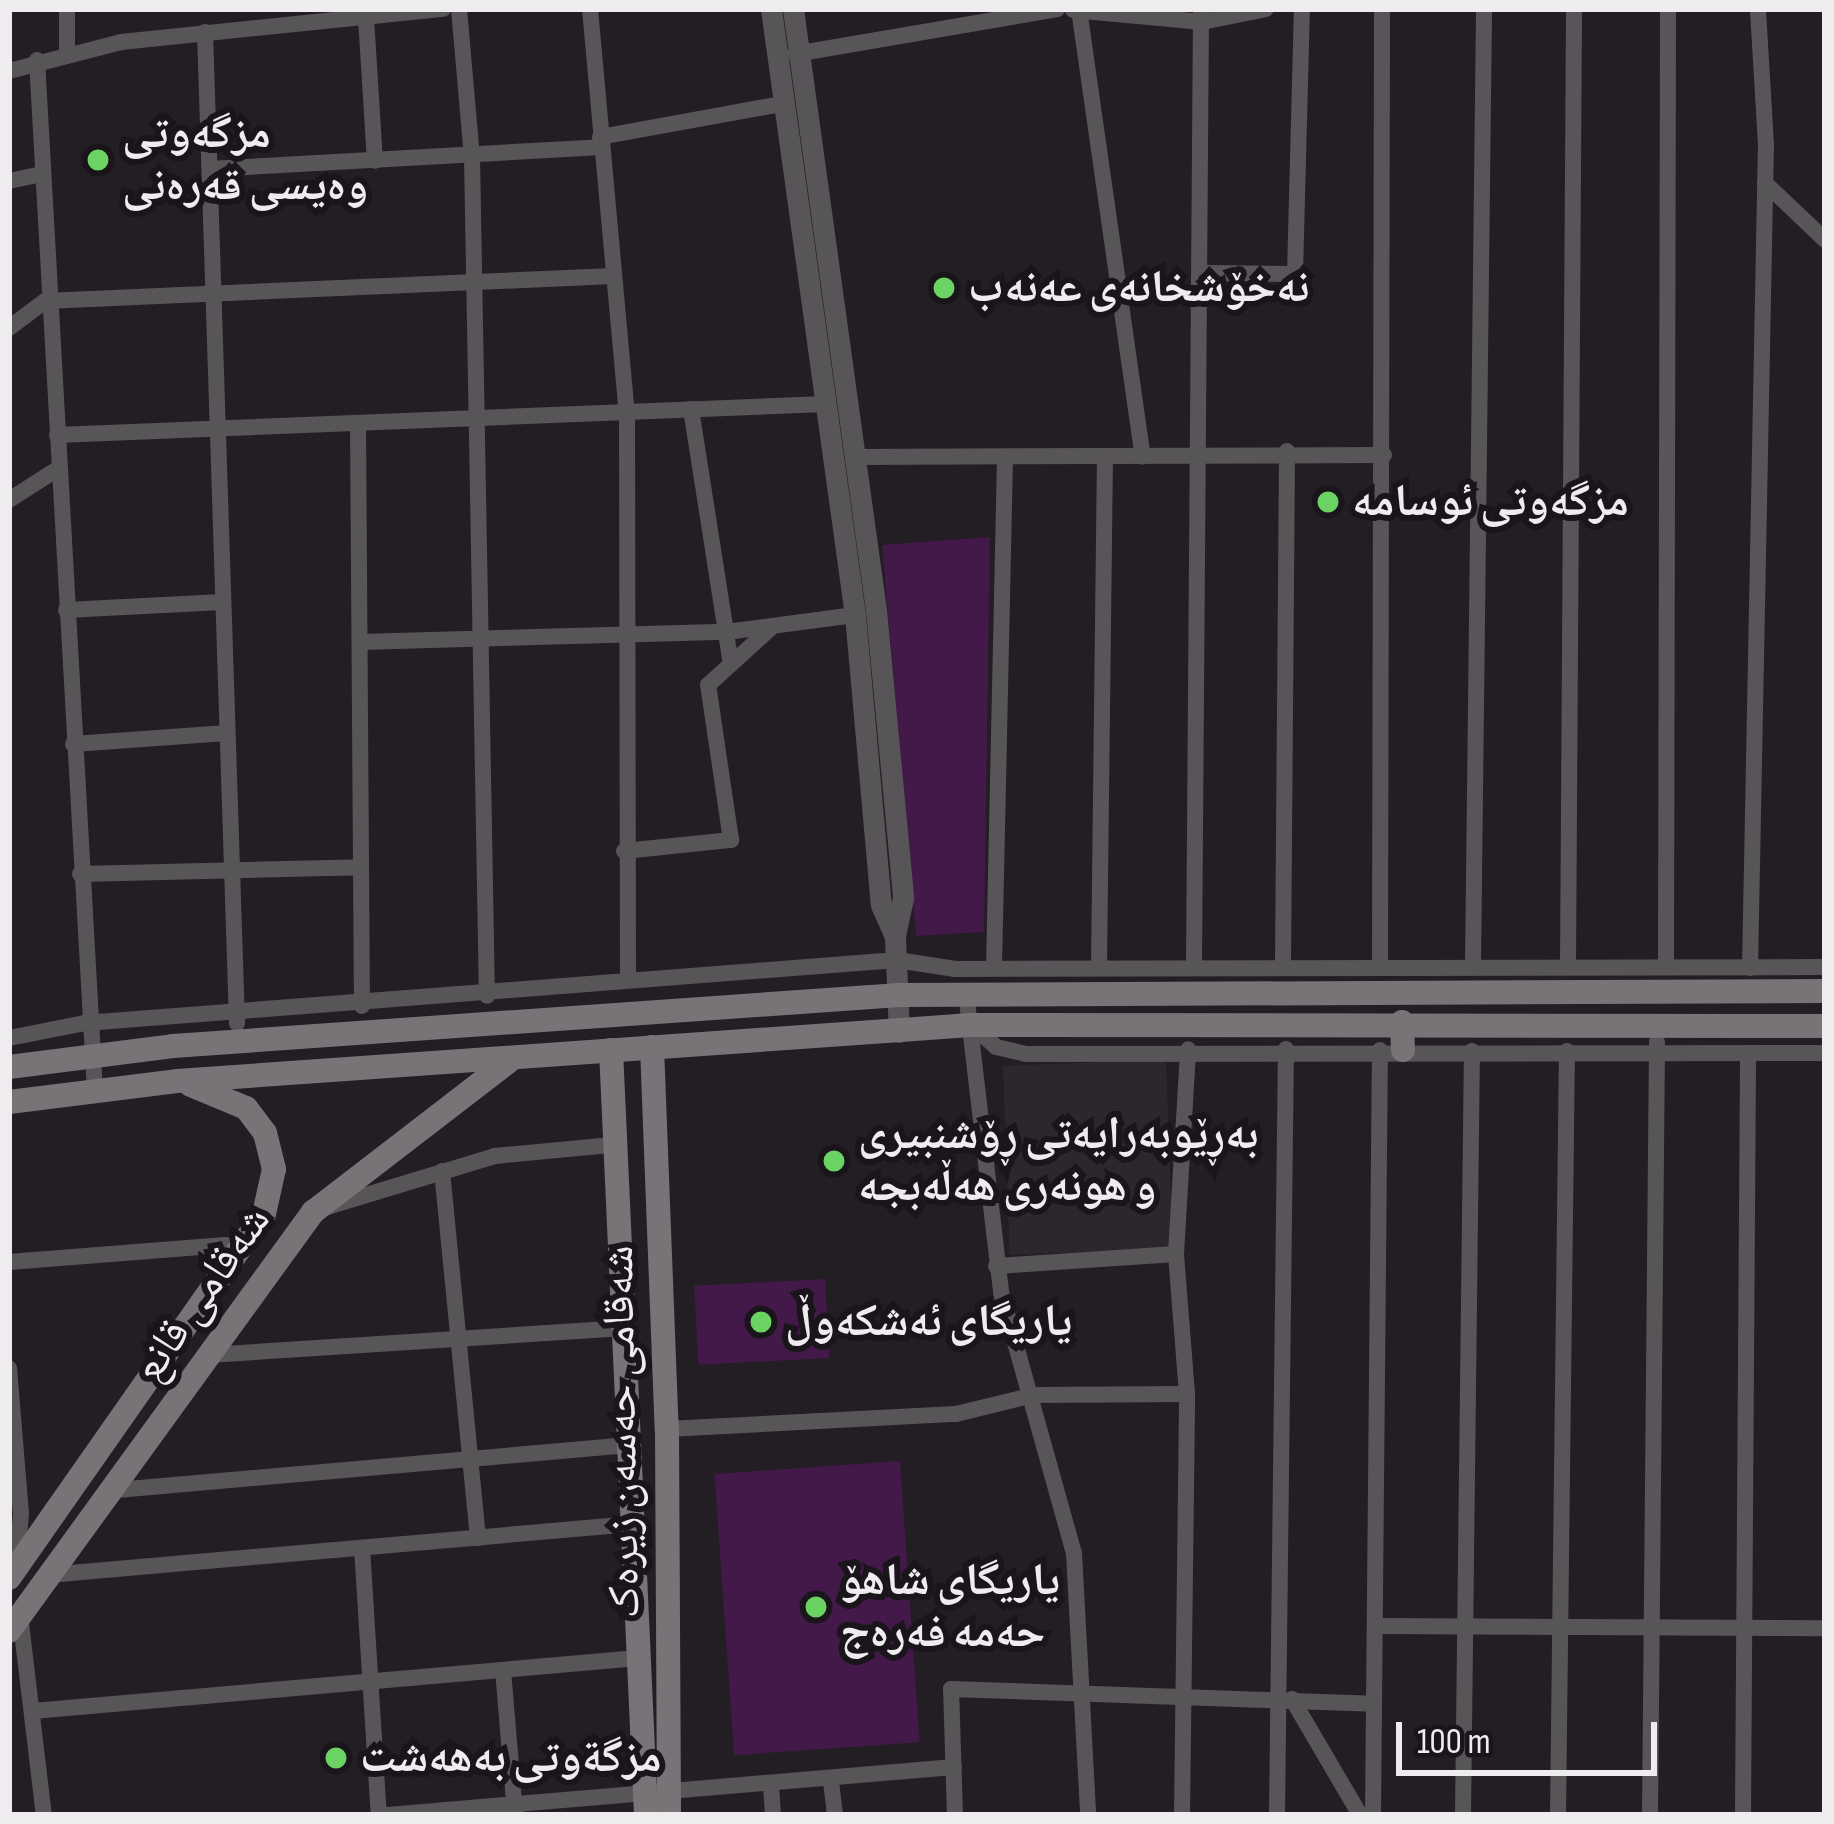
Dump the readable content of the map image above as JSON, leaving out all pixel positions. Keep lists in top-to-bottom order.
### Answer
{
  "streets": {
    "main road": ["شەقامی قانع", "شەقامی حەسەن زیرەک"]
  },
  "places": [
    "مزگەوتی وەیسی قەرەنی",
    "نەخۆشخانەی عەنەب",
    "مزگەوتی ئوسامە",
    "بەڕێوبەرایەتی ڕۆشنبیری و هونەری هەڵەبجە",
    "یاریگای ئەشکەوڵ",
    "یاریگای شاهۆ حەمە فەرەج",
    "مزگةوتى بەھەشت"
  ],
  "scale_bar": "100 m"
}
